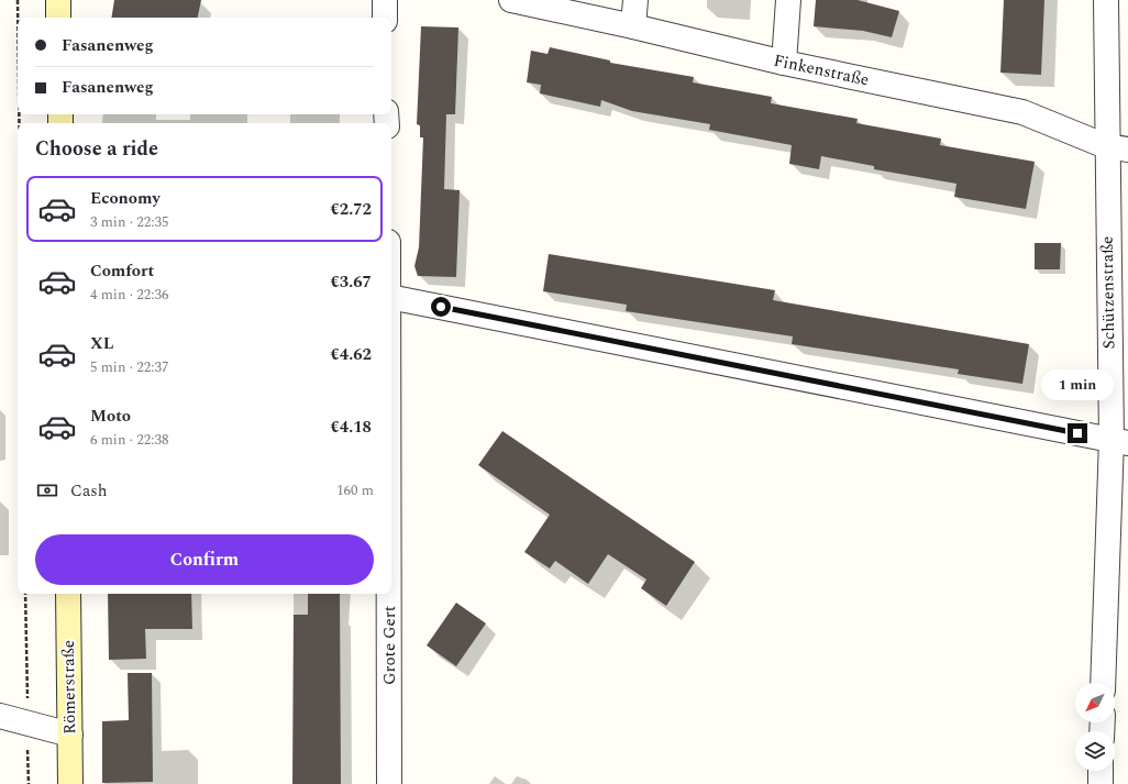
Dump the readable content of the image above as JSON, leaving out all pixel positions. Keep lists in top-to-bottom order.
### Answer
{
  "streets": {
    "street": [
      "Finkenstraße",
      "Schützenstraße",
      "Grote Gert",
      "Römerstraße"
    ]
  },
  "crossings": [
    ["Finkenstraße", "Schützenstraße"]
  ],
  "north": "bottom left",
  "page": {
    "banner": ["Fasanenweg", "Fasanenweg"],
    "heading": "Choose a ride",
    "list": [
      {
        "name": "Economy",
        "note": "3 min · 22:35",
        "value": "€2.72"
      },
      {
        "name": "Comfort",
        "note": "4 min · 22:36",
        "value": "€3.67"
      },
      {
        "name": "XL",
        "note": "5 min · 22:37",
        "value": "€4.62"
      },
      {
        "name": "Moto",
        "note": "6 min · 22:38",
        "value": "€4.18"
      }
    ],
    "bubble": "1 min",
    "pay": ["Cash", "160 m"],
    "buttons": "Confirm"
  }
}
